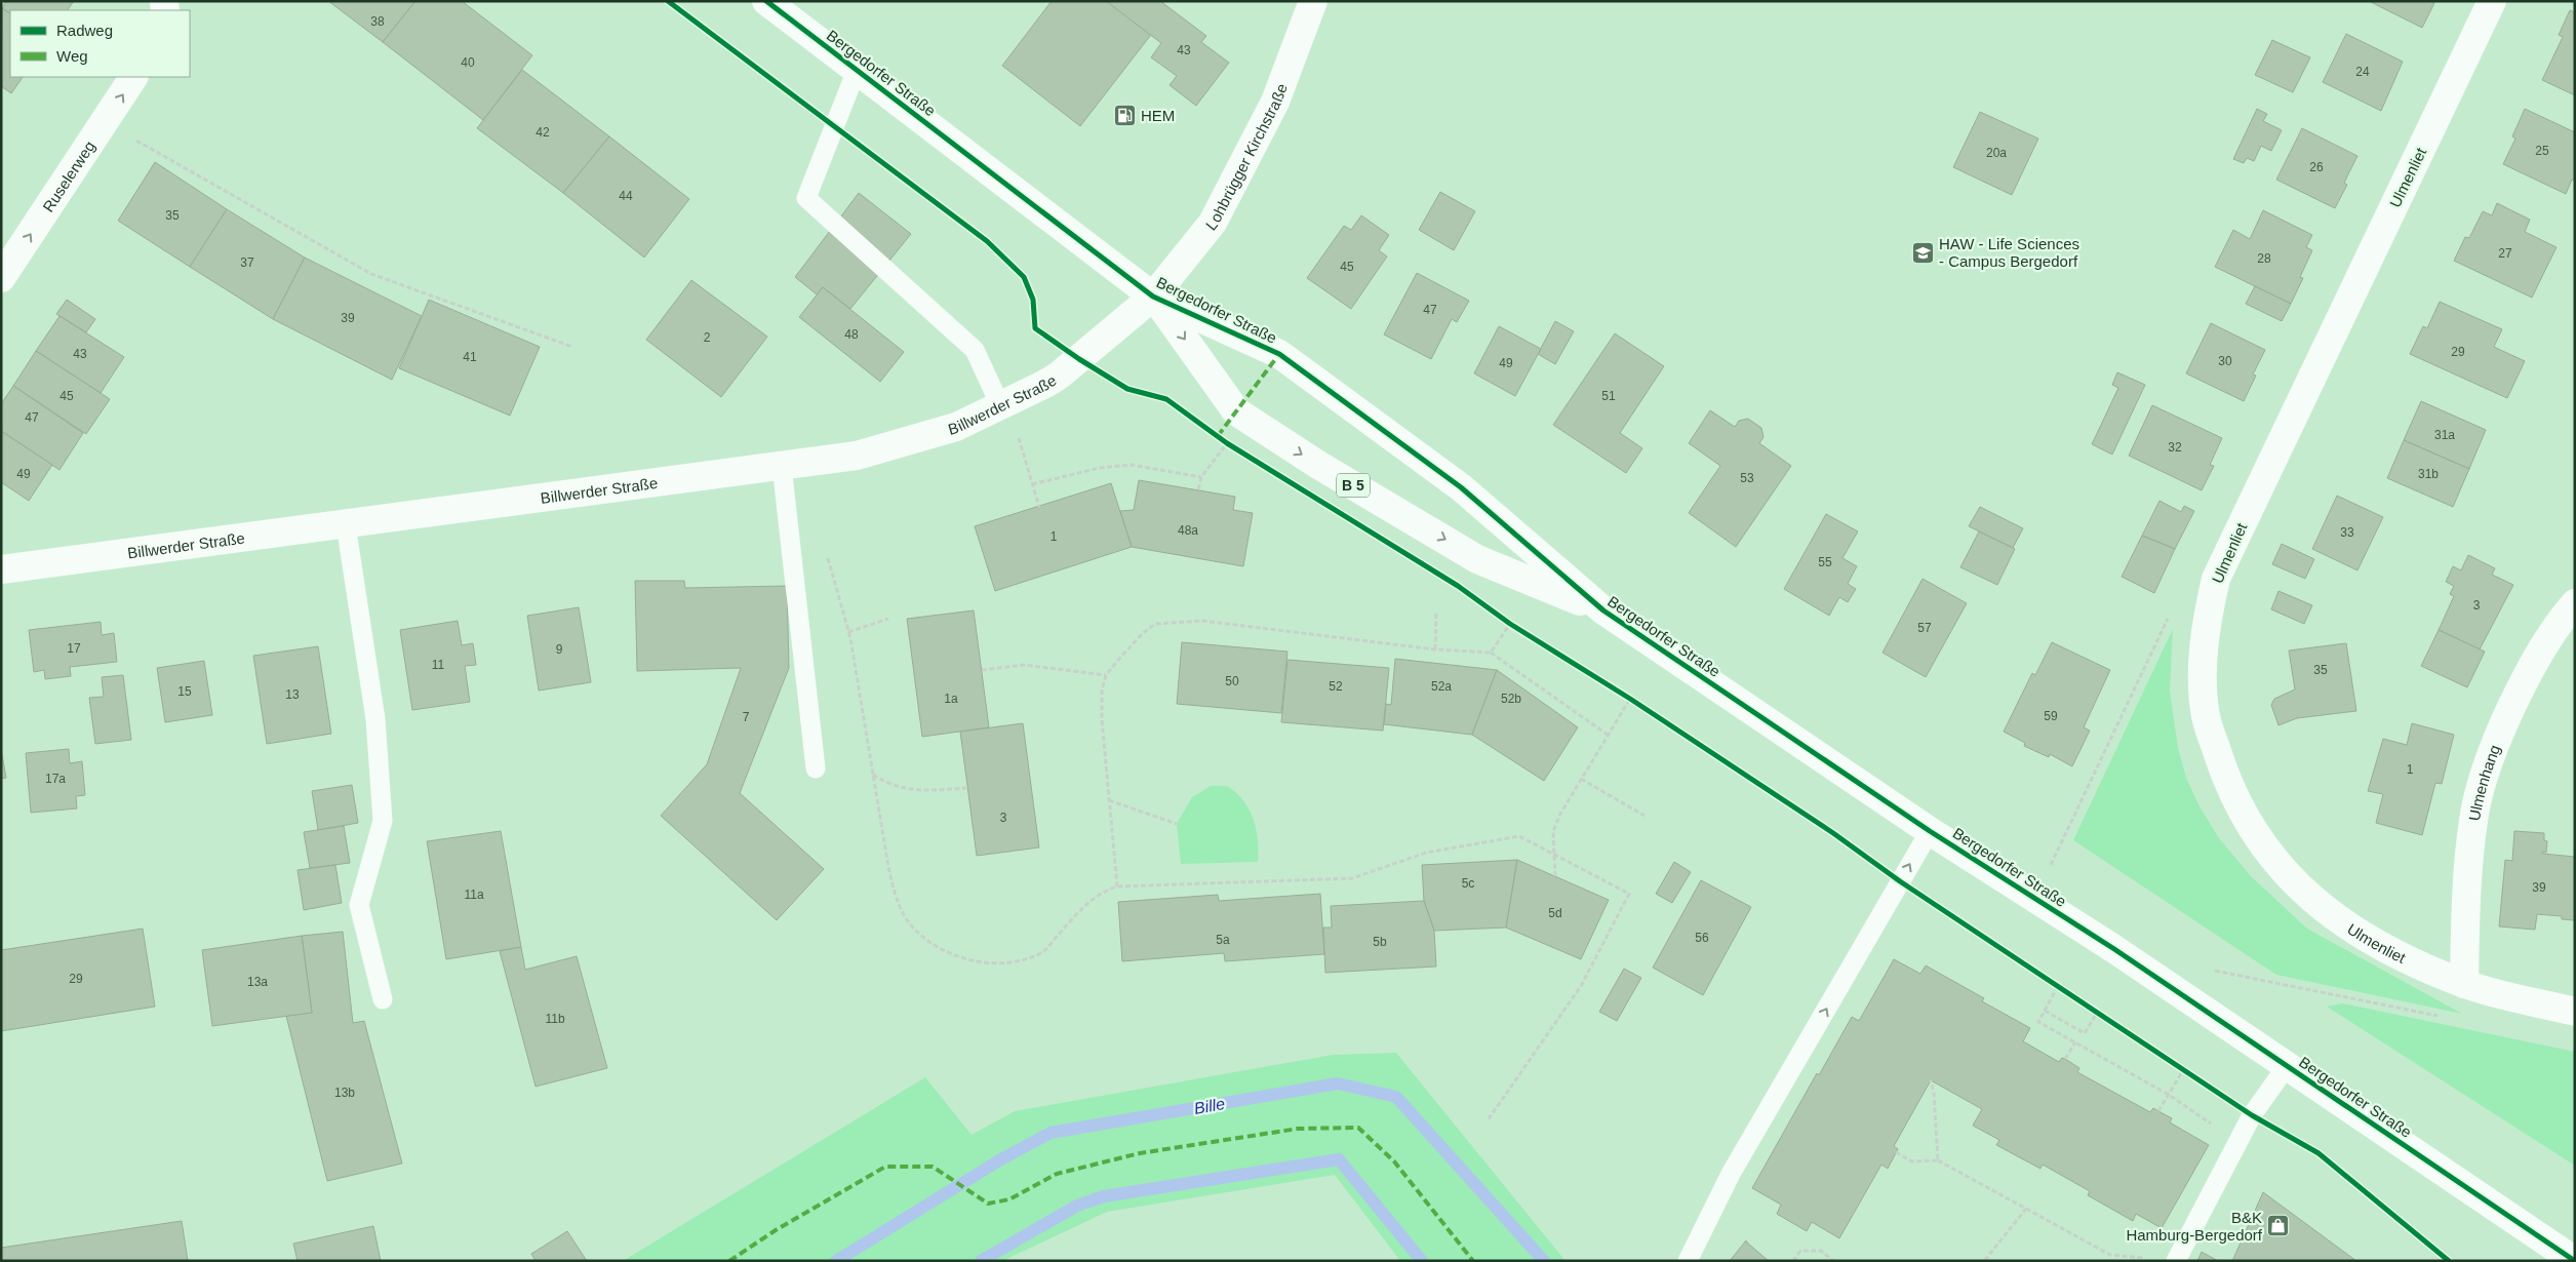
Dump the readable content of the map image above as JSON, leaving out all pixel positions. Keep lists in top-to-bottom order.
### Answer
{
  "streets": {
    "street": [
      "Bergedorfer Straße",
      "Lohbrügger Kirchstraße",
      "Ruselerweg",
      "Ulmenliet",
      "Billwerder Straße",
      "B 5",
      "Ulmenhang"
    ]
  },
  "crossings": [
    ["Bergedorfer Straße", "Lohbrügger Kirchstraße"],
    ["Bergedorfer Straße", "Billwerder Straße"],
    ["Lohbrügger Kirchstraße", "Billwerder Straße"],
    ["Ulmenliet", "Ulmenhang"]
  ],
  "one_way": ["Ruselerweg"],
  "water": ["Bille"],
  "places": {
    "fuel station": ["HEM"],
    "school or university": ["HAW - Life Sciences - Campus Bergedorf"],
    "shop": ["B&K Hamburg-Bergedorf"]
  },
  "house_numbers": [
    "38",
    "43",
    "40",
    "24",
    "42",
    "25",
    "20a",
    "26",
    "44",
    "35",
    "27",
    "28",
    "37",
    "45",
    "47",
    "39",
    "48",
    "2",
    "29",
    "43",
    "41",
    "30",
    "49",
    "45",
    "51",
    "47",
    "31a",
    "32",
    "49",
    "31b",
    "53",
    "48a",
    "33",
    "1",
    "55",
    "3",
    "57",
    "17",
    "9",
    "11",
    "35",
    "50",
    "52",
    "52a",
    "15",
    "13",
    "1a",
    "52b",
    "59",
    "7",
    "1",
    "17a",
    "3",
    "5c",
    "39",
    "11a",
    "5d",
    "56",
    "5a",
    "5b",
    "29",
    "13a",
    "11b",
    "13b"
  ],
  "legend": ["Radweg", "Weg"]
}
